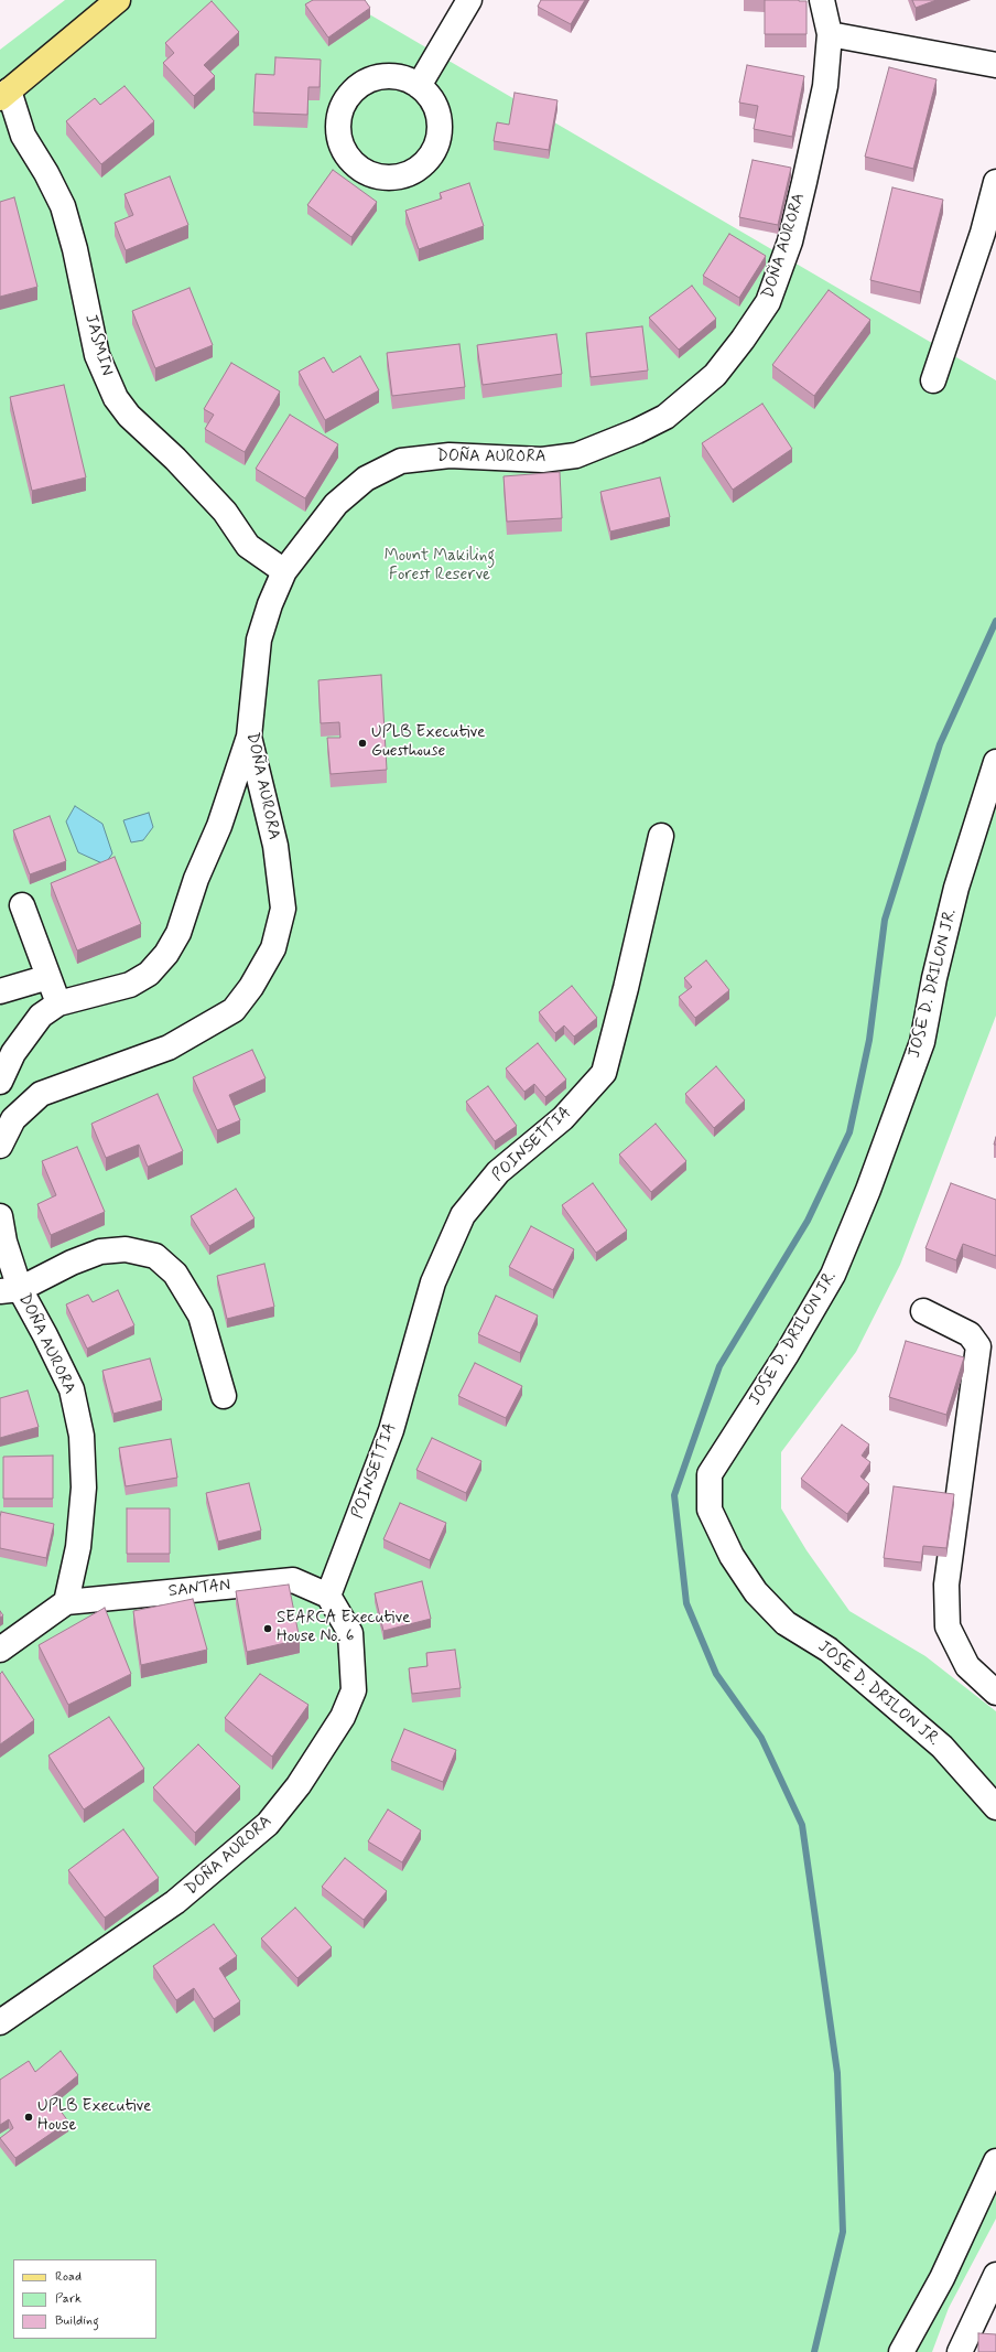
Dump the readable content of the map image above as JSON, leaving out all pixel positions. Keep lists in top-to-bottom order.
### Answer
{
  "streets": {
    "street": [
      "DOÑA AURORA",
      "JASMIN",
      "JOSE D. DRILON JR.",
      "POINSETTIA",
      "SANTAN"
    ]
  },
  "crossings": [
    ["DOÑA AURORA", "JASMIN"],
    ["DOÑA AURORA", "POINSETTIA"],
    ["DOÑA AURORA", "SANTAN"],
    ["POINSETTIA", "SANTAN"]
  ],
  "parks": ["Mount Makiling Forest Reserve"],
  "places": ["UPLB Executive Guesthouse", "SEARCA Executive House No. 6", "UPLB Executive House"],
  "legend": ["Road", "Park", "Building"]
}
